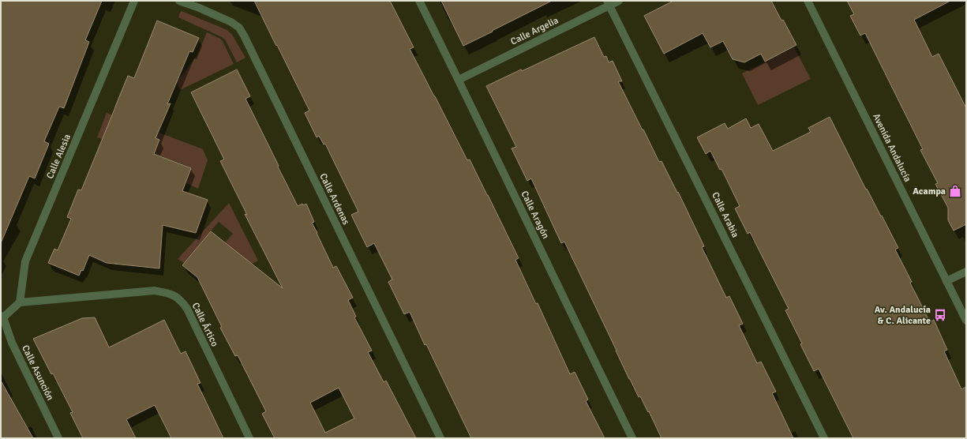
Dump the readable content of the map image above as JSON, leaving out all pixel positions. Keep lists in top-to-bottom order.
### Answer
{
  "streets": {
    "street": [
      "Calle Argelia",
      "Avenida Andalucía",
      "Calle Alesia",
      "Calle Ardenas",
      "Calle Aragón",
      "Calle Arabia",
      "Calle Ártico",
      "Calle Asunción"
    ]
  },
  "crossings": [
    ["Calle Argelia", "Calle Aragón"],
    ["Calle Argelia", "Calle Arabia"],
    ["Calle Alesia", "Calle Ártico"]
  ],
  "places": {
    "shop": ["Acampa"],
    "bus stop": ["Av. Andalucía & C. Alicante"]
  }
}
